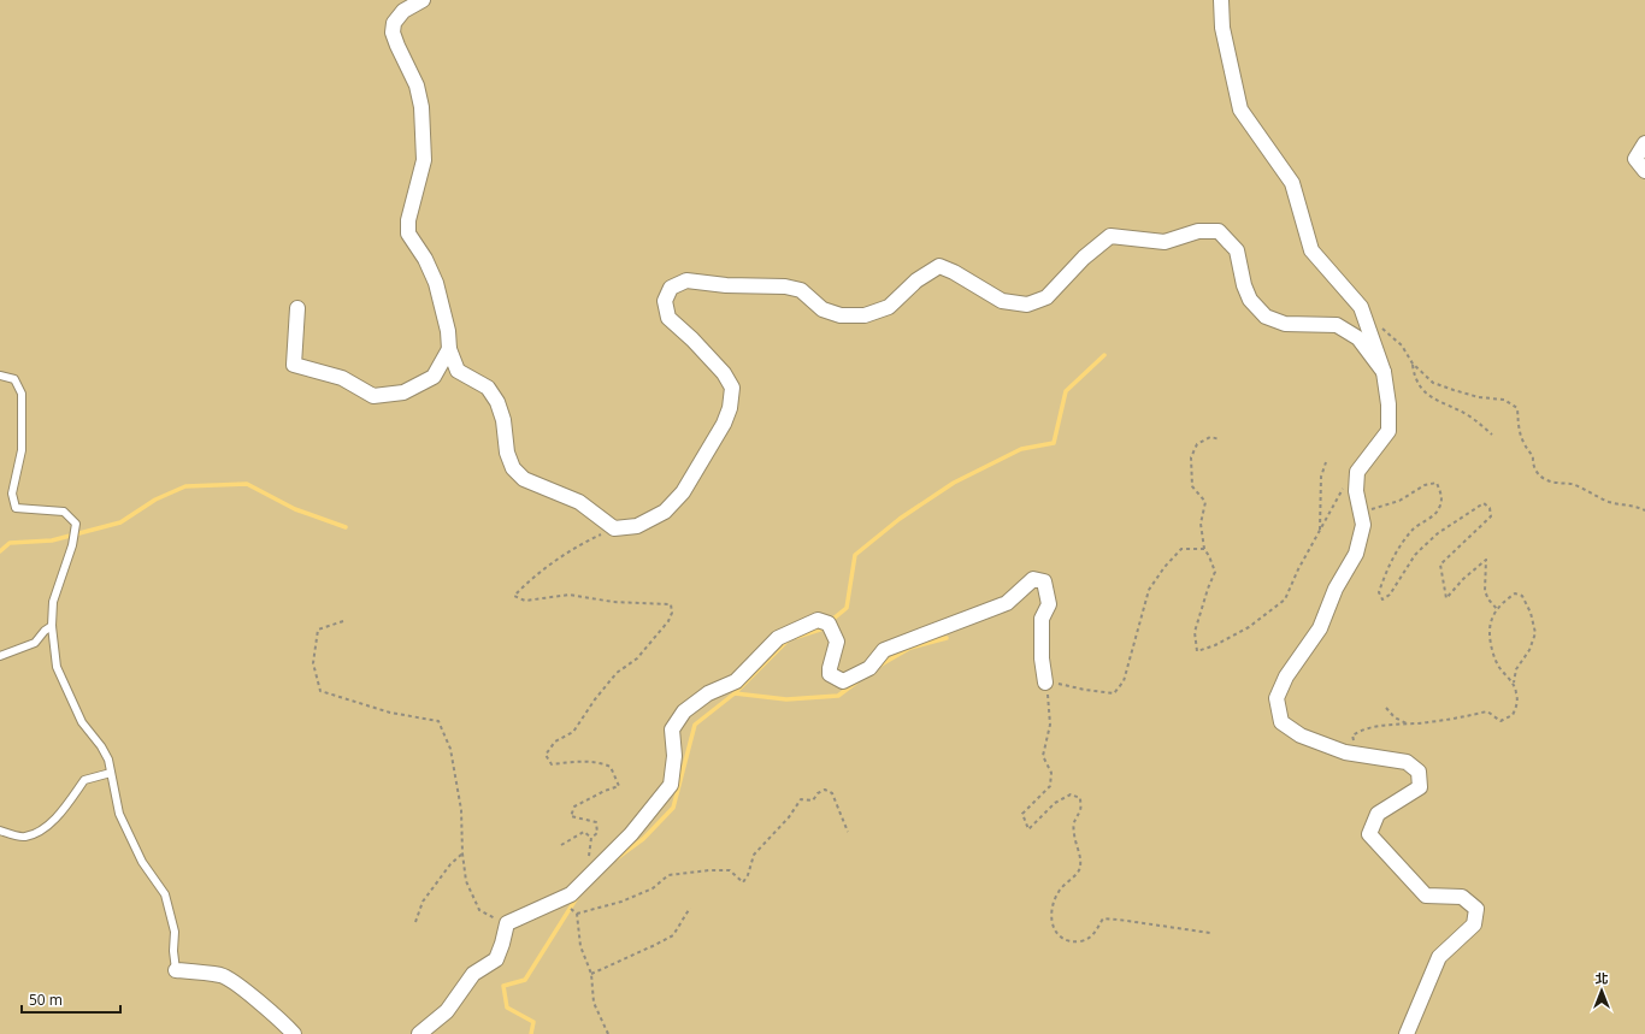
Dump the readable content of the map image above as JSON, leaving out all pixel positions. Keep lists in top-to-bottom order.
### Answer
{
  "scale_bar": "50 m",
  "north": "top"
}
